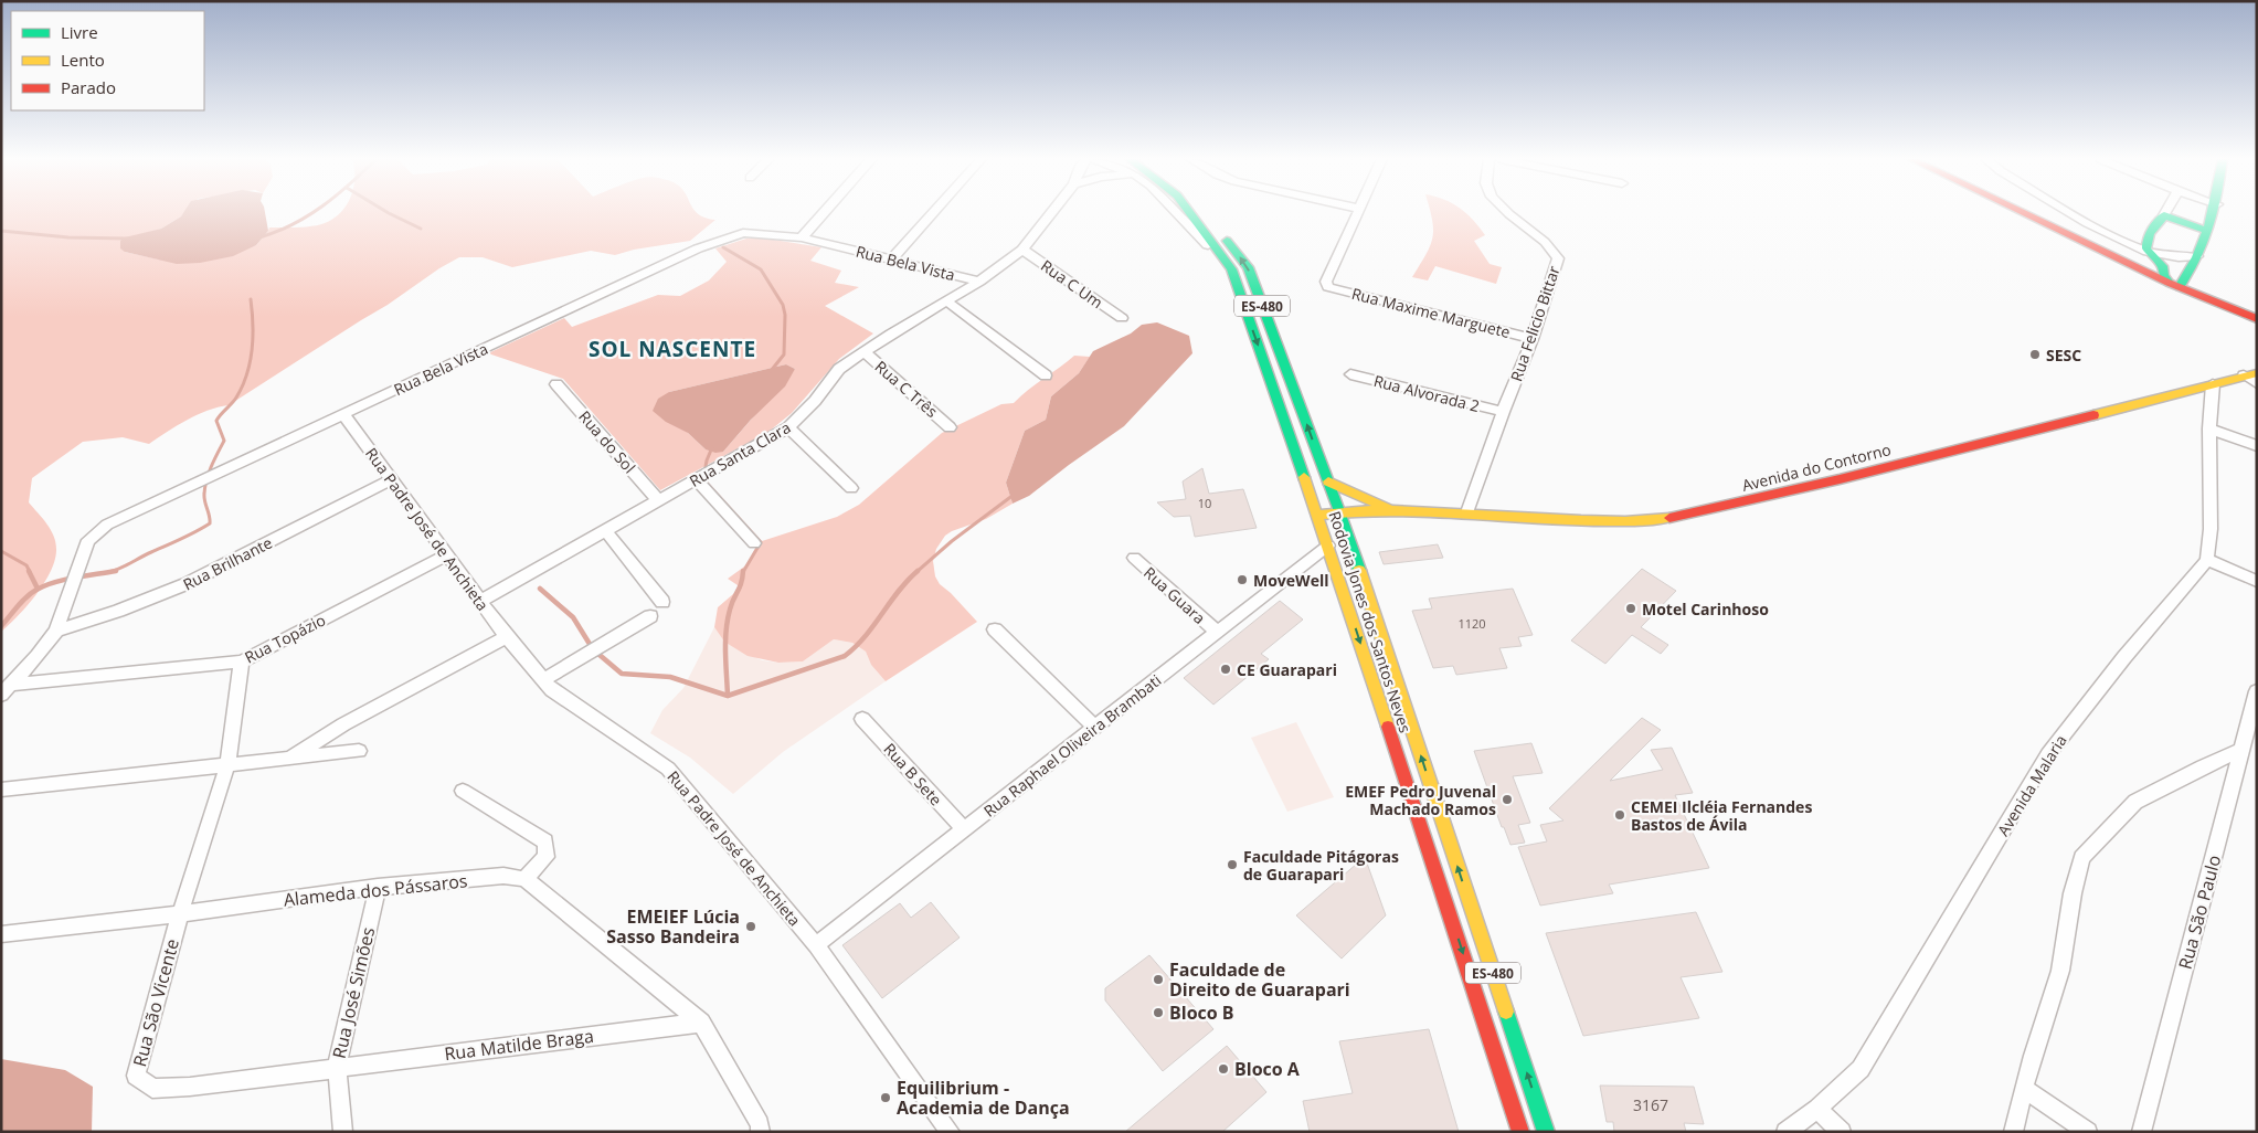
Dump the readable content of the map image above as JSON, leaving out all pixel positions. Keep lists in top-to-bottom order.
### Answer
{
  "streets": {
    "main road": ["ES-480", "Avenida do Contorno", "Rodovia Jones dos Santos Neves"],
    "street": [
      "Rua Bela Vista",
      "Rua C Um",
      "Rua Maxime Marguete",
      "Rua Felicio Bittar",
      "Rua C Três",
      "Rua Alvorada 2",
      "Rua do Sol",
      "Rua Santa Clara",
      "Rua Padre José de Anchieta",
      "Rua Brilhante",
      "Rua Guara",
      "Rua Topázio",
      "Rua Raphael Oliveira Brambati",
      "Rua B Sete",
      "Avenida Malaria",
      "Alameda dos Pássaros",
      "Rua São Paulo",
      "Rua José Simões",
      "Rua São Vicente",
      "Rua Matilde Braga"
    ]
  },
  "crossings": [
    ["Rua Bela Vista", "Rua Santa Clara"],
    ["Rua Bela Vista", "Rua Padre José de Anchieta"],
    ["Rua Bela Vista", "Rua Brilhante"],
    ["Rua Bela Vista", "Rua Topázio"],
    ["Rua C Um", "Rua Santa Clara"],
    ["Rua Maxime Marguete", "Rua Felicio Bittar"],
    ["Rua Felicio Bittar", "Rua Alvorada 2"],
    ["Rua Felicio Bittar", "Avenida do Contorno"],
    ["Rua C Três", "Rua Santa Clara"],
    ["Rua do Sol", "Rua Santa Clara"],
    ["Rua Santa Clara", "Rua Padre José de Anchieta"],
    ["Avenida do Contorno", "Rodovia Jones dos Santos Neves"],
    ["Rua Padre José de Anchieta", "Rua Brilhante"],
    ["Rua Padre José de Anchieta", "Rua Topázio"],
    ["Rua Padre José de Anchieta", "Rua Raphael Oliveira Brambati"],
    ["Rua Guara", "Rua Raphael Oliveira Brambati"],
    ["Rodovia Jones dos Santos Neves", "Rua Raphael Oliveira Brambati"],
    ["Rua Topázio", "Rua São Vicente"],
    ["Rua Raphael Oliveira Brambati", "Rua B Sete"],
    ["Alameda dos Pássaros", "Rua José Simões"],
    ["Alameda dos Pássaros", "Rua São Vicente"],
    ["Rua José Simões", "Rua São Vicente"],
    ["Rua José Simões", "Rua Matilde Braga"],
    ["Rua São Vicente", "Rua Matilde Braga"]
  ],
  "districts": ["SOL NASCENTE"],
  "places": [
    "SESC",
    "MoveWell",
    "Motel Carinhoso",
    "CE Guarapari",
    "EMEF Pedro Juvenal Machado Ramos",
    "CEMEI Ilcléia Fernandes Bastos de Ávila",
    "Faculdade Pitágoras de Guarapari",
    "EMEIEF Lúcia Sasso Bandeira",
    "Faculdade de Direito de Guarapari",
    "Bloco B",
    "Bloco A",
    "Equilibrium - Academia de Dança"
  ],
  "house_numbers": ["10", "1120", "3167"],
  "legend": ["Livre", "Lento", "Parado"]
}
